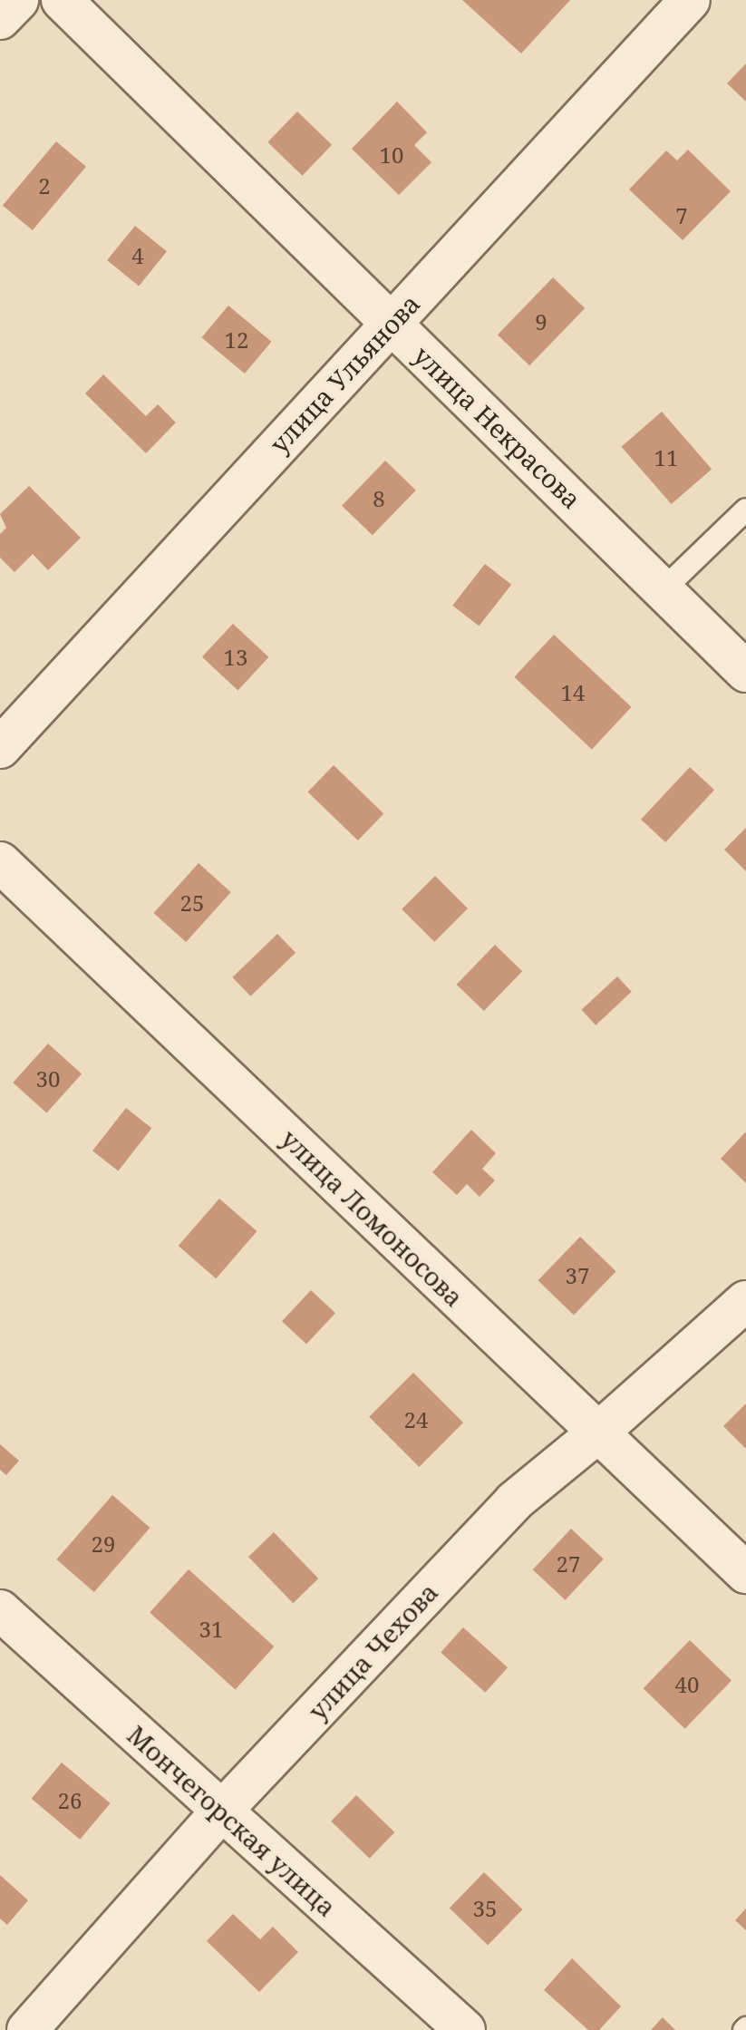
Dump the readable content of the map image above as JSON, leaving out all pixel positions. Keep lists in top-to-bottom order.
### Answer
{
  "streets": {
    "street": [
      "улица Ульянова",
      "улица Некрасова",
      "улица Ломоносова",
      "улица Чехова",
      "Мончегорская улица"
    ]
  },
  "crossings": [
    ["улица Ульянова", "улица Некрасова"],
    ["улица Ломоносова", "улица Чехова"],
    ["улица Чехова", "Мончегорская улица"]
  ],
  "house_numbers": [
    "10",
    "2",
    "7",
    "4",
    "9",
    "12",
    "11",
    "8",
    "13",
    "14",
    "25",
    "30",
    "37",
    "24",
    "29",
    "27",
    "31",
    "40",
    "26",
    "35"
  ]
}
